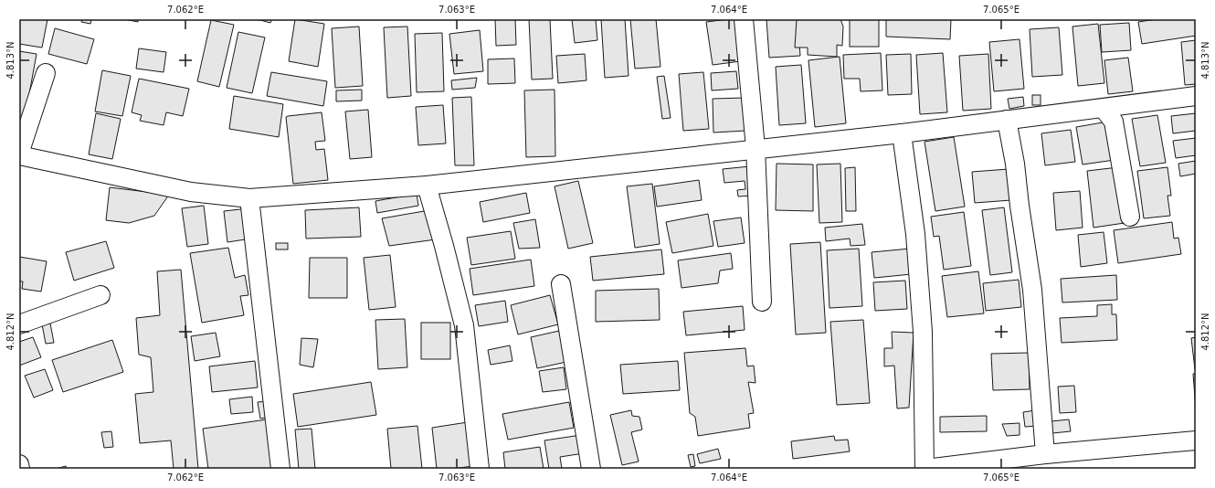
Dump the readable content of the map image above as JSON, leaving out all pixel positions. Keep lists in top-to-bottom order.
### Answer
{
  "coordinates": [
    "7.062°E",
    "7.063°E",
    "7.064°E",
    "7.065°E",
    "4.813°N",
    "4.812°N"
  ]
}
